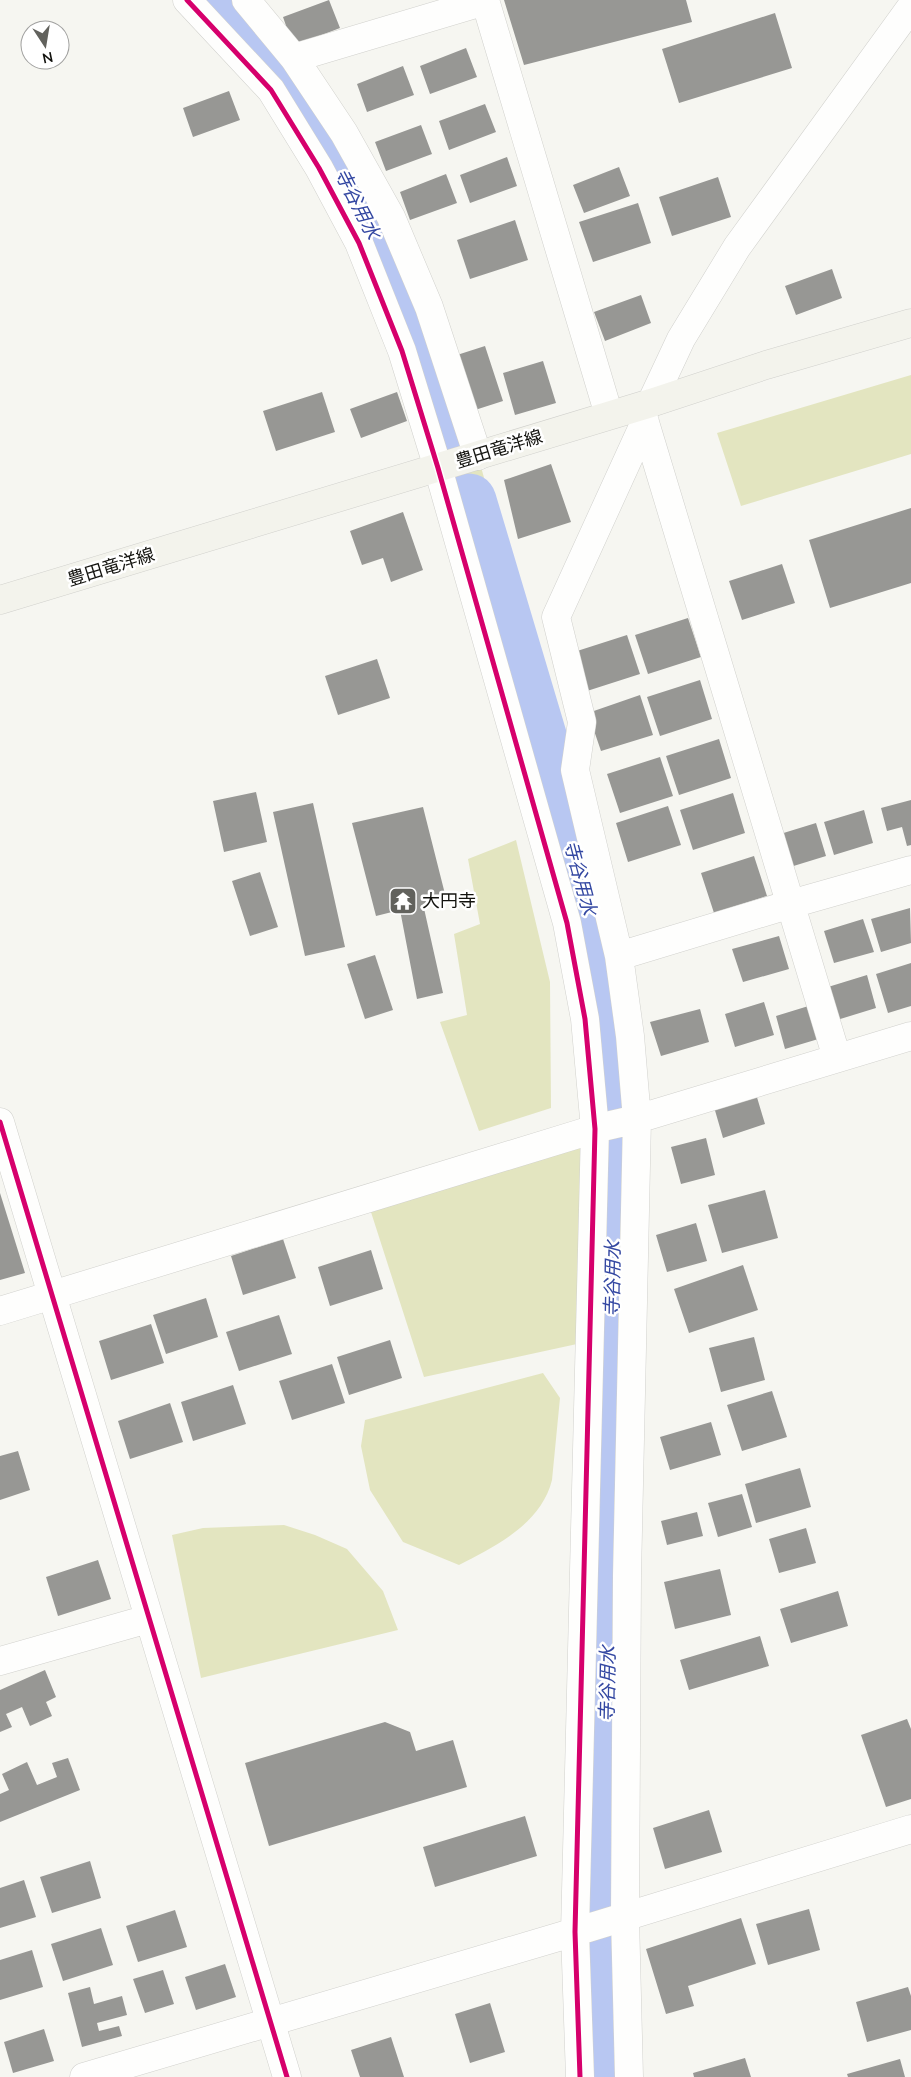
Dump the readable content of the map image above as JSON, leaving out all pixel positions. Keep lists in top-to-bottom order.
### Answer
{
  "streets": {
    "main road": ["豊田竜洋線"]
  },
  "water": ["寺谷用水"],
  "places": {
    "temple": ["大円寺"]
  },
  "north": "bottom"
}
